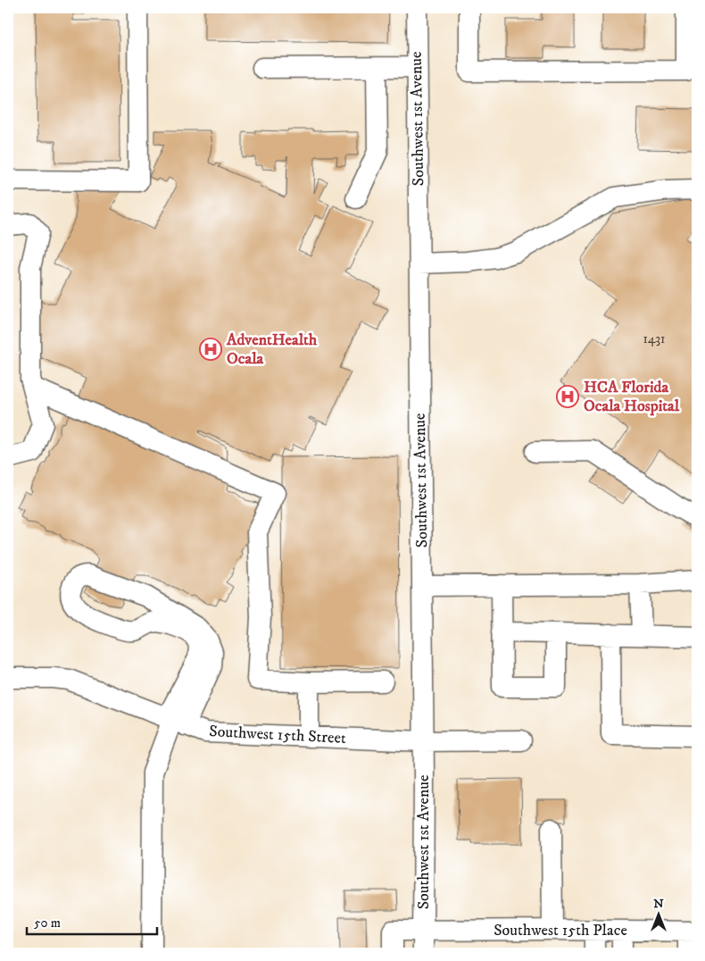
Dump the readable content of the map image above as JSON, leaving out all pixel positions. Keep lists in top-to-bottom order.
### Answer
{
  "streets": {
    "street": ["Southwest 1st Avenue", "Southwest 15th Street", "Southwest 15th Place"]
  },
  "crossings": [
    ["Southwest 1st Avenue", "Southwest 15th Street"],
    ["Southwest 1st Avenue", "Southwest 15th Place"]
  ],
  "places": {
    "hospital": ["AdventHealth Ocala", "HCA Florida Ocala Hospital"]
  },
  "house_numbers": ["1431"],
  "scale_bar": "50 m",
  "north": "top"
}
